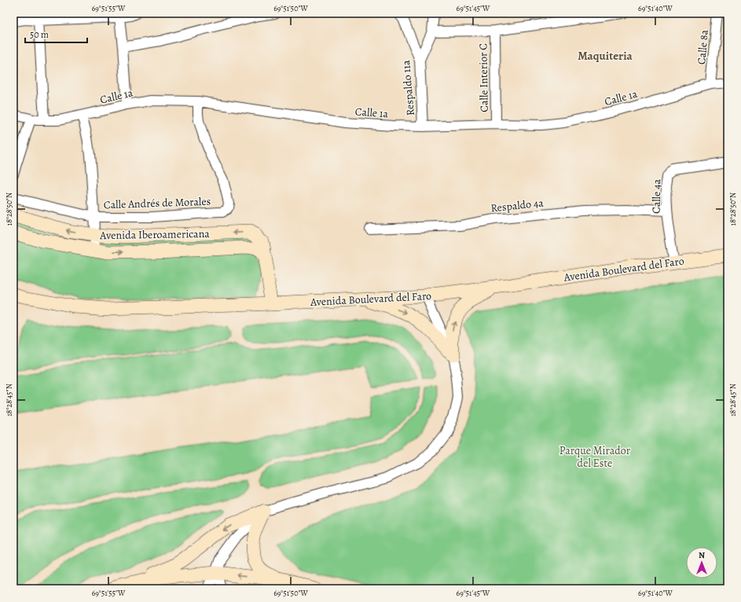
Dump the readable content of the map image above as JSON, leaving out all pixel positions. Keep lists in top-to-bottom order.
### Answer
{
  "streets": {
    "street": [
      "Calle 8a",
      "Calle Interior C",
      "Respaldo 11a",
      "Calle 1a",
      "Calle 4a",
      "Calle Andrés de Morales",
      "Respaldo 4a",
      "Avenida Iberoamericana",
      "Avenida Boulevard del Faro"
    ]
  },
  "crossings": [
    ["Calle 8a", "Calle 1a"],
    ["Calle Interior C", "Calle 1a"],
    ["Respaldo 11a", "Calle 1a"],
    ["Calle 1a", "Calle Andrés de Morales"],
    ["Calle 4a", "Respaldo 4a"],
    ["Calle 4a", "Avenida Boulevard del Faro"],
    ["Avenida Iberoamericana", "Avenida Boulevard del Faro"]
  ],
  "districts": ["Maquiteria"],
  "parks": ["Parque Mirador del Este"],
  "scale_bar": "50 m",
  "north": "top",
  "coordinates": [
    "69°51'55\"W",
    "69°51'50\"W",
    "69°51'45\"W",
    "69°51'40\"W",
    "18°28'50\"N",
    "18°28'45\"N"
  ]
}
